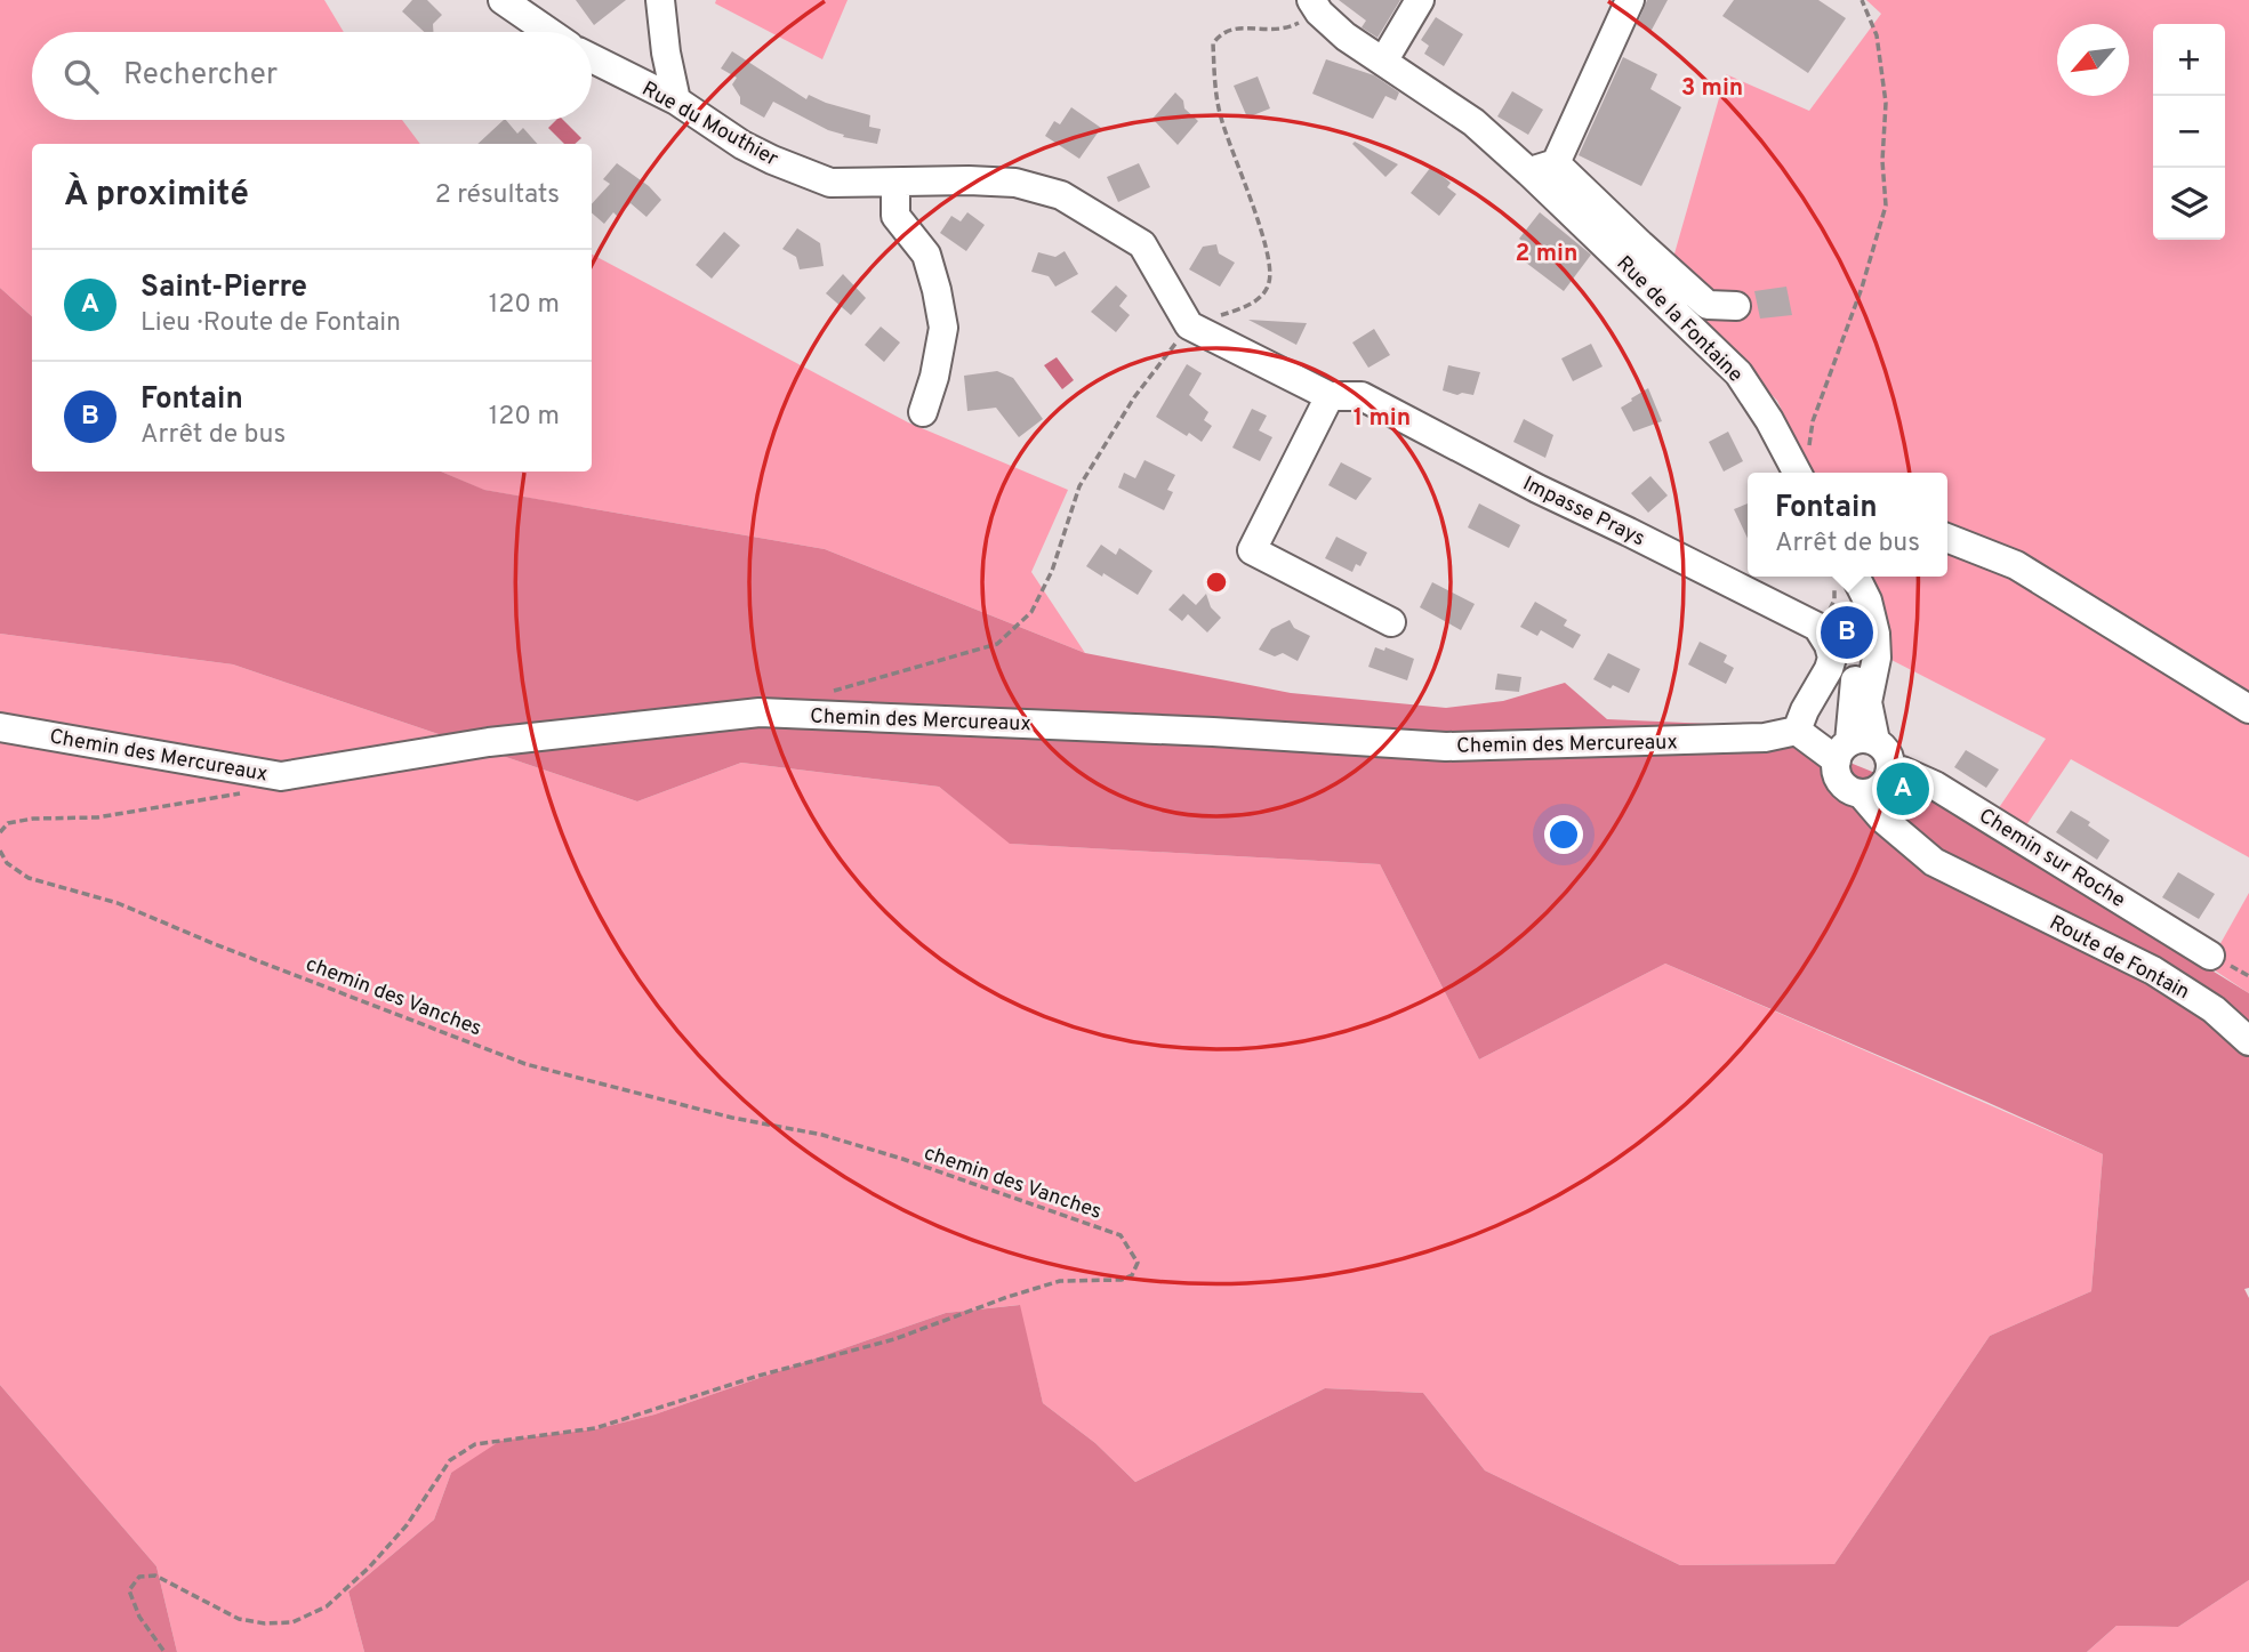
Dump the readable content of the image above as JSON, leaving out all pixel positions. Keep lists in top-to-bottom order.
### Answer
{
  "streets": {
    "street": [
      "Rue du Mouthier",
      "Rue de la Fontaine",
      "Impasse Prays",
      "Chemin des Mercureaux",
      "Chemin sur Roche",
      "Route de Fontain"
    ],
    "path": ["chemin des Vanches"]
  },
  "crossings": [
    ["Rue du Mouthier", "Impasse Prays"],
    ["Chemin sur Roche", "Route de Fontain"]
  ],
  "north": "bottom left",
  "page": {
    "map_buttons": ["+", "−"],
    "search": "Rechercher",
    "heading": ["À proximité", "2 résultats"],
    "list": [
      {
        "mark": "A",
        "name": "Saint-Pierre",
        "note": "Lieu · Route de Fontain",
        "value": "120 m"
      },
      {
        "mark": "B",
        "name": "Fontain",
        "note": "Arrêt de bus",
        "value": "120 m"
      }
    ],
    "popup": ["Fontain", "Arrêt de bus"],
    "pins": ["B", "A"]
  },
  "rings": ["3 min", "2 min", "1 min"]
}
